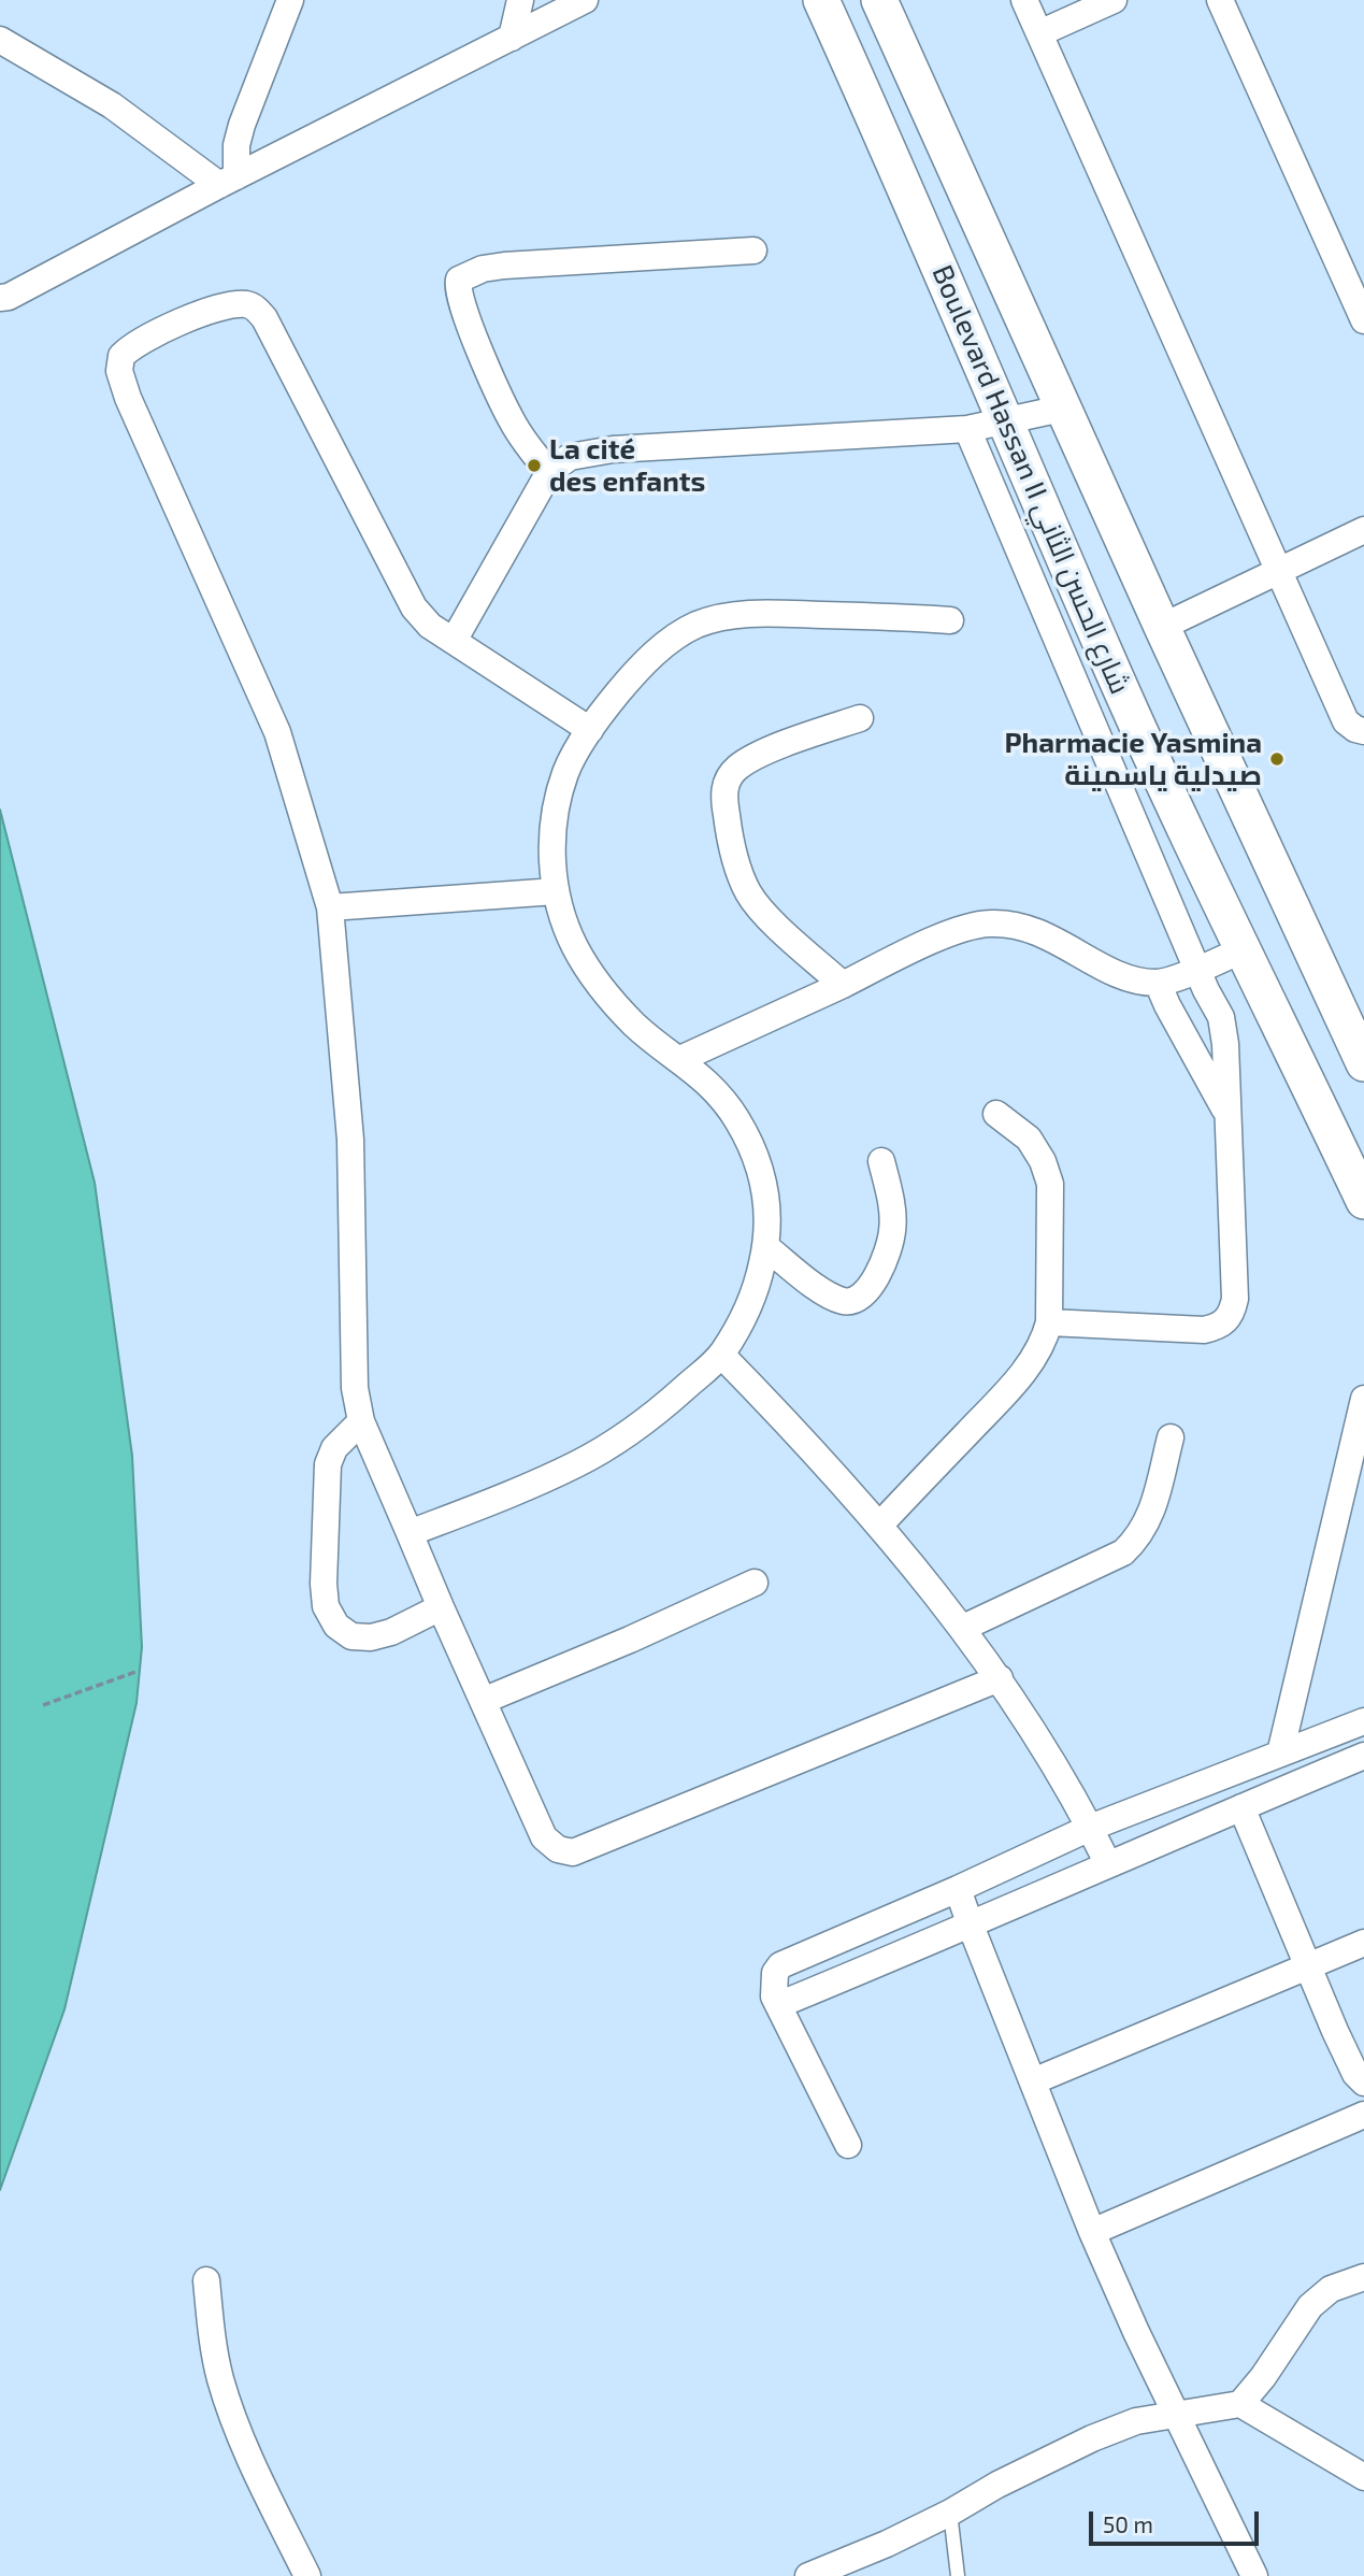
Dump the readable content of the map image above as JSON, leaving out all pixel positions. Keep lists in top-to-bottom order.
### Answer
{
  "streets": {
    "main road": ["Boulevard Hassan II شارع الحسن الثاني"]
  },
  "places": ["La cité des enfants", "Pharmacie Yasmina صيدلية ياسمينة"],
  "scale_bar": "50 m"
}
